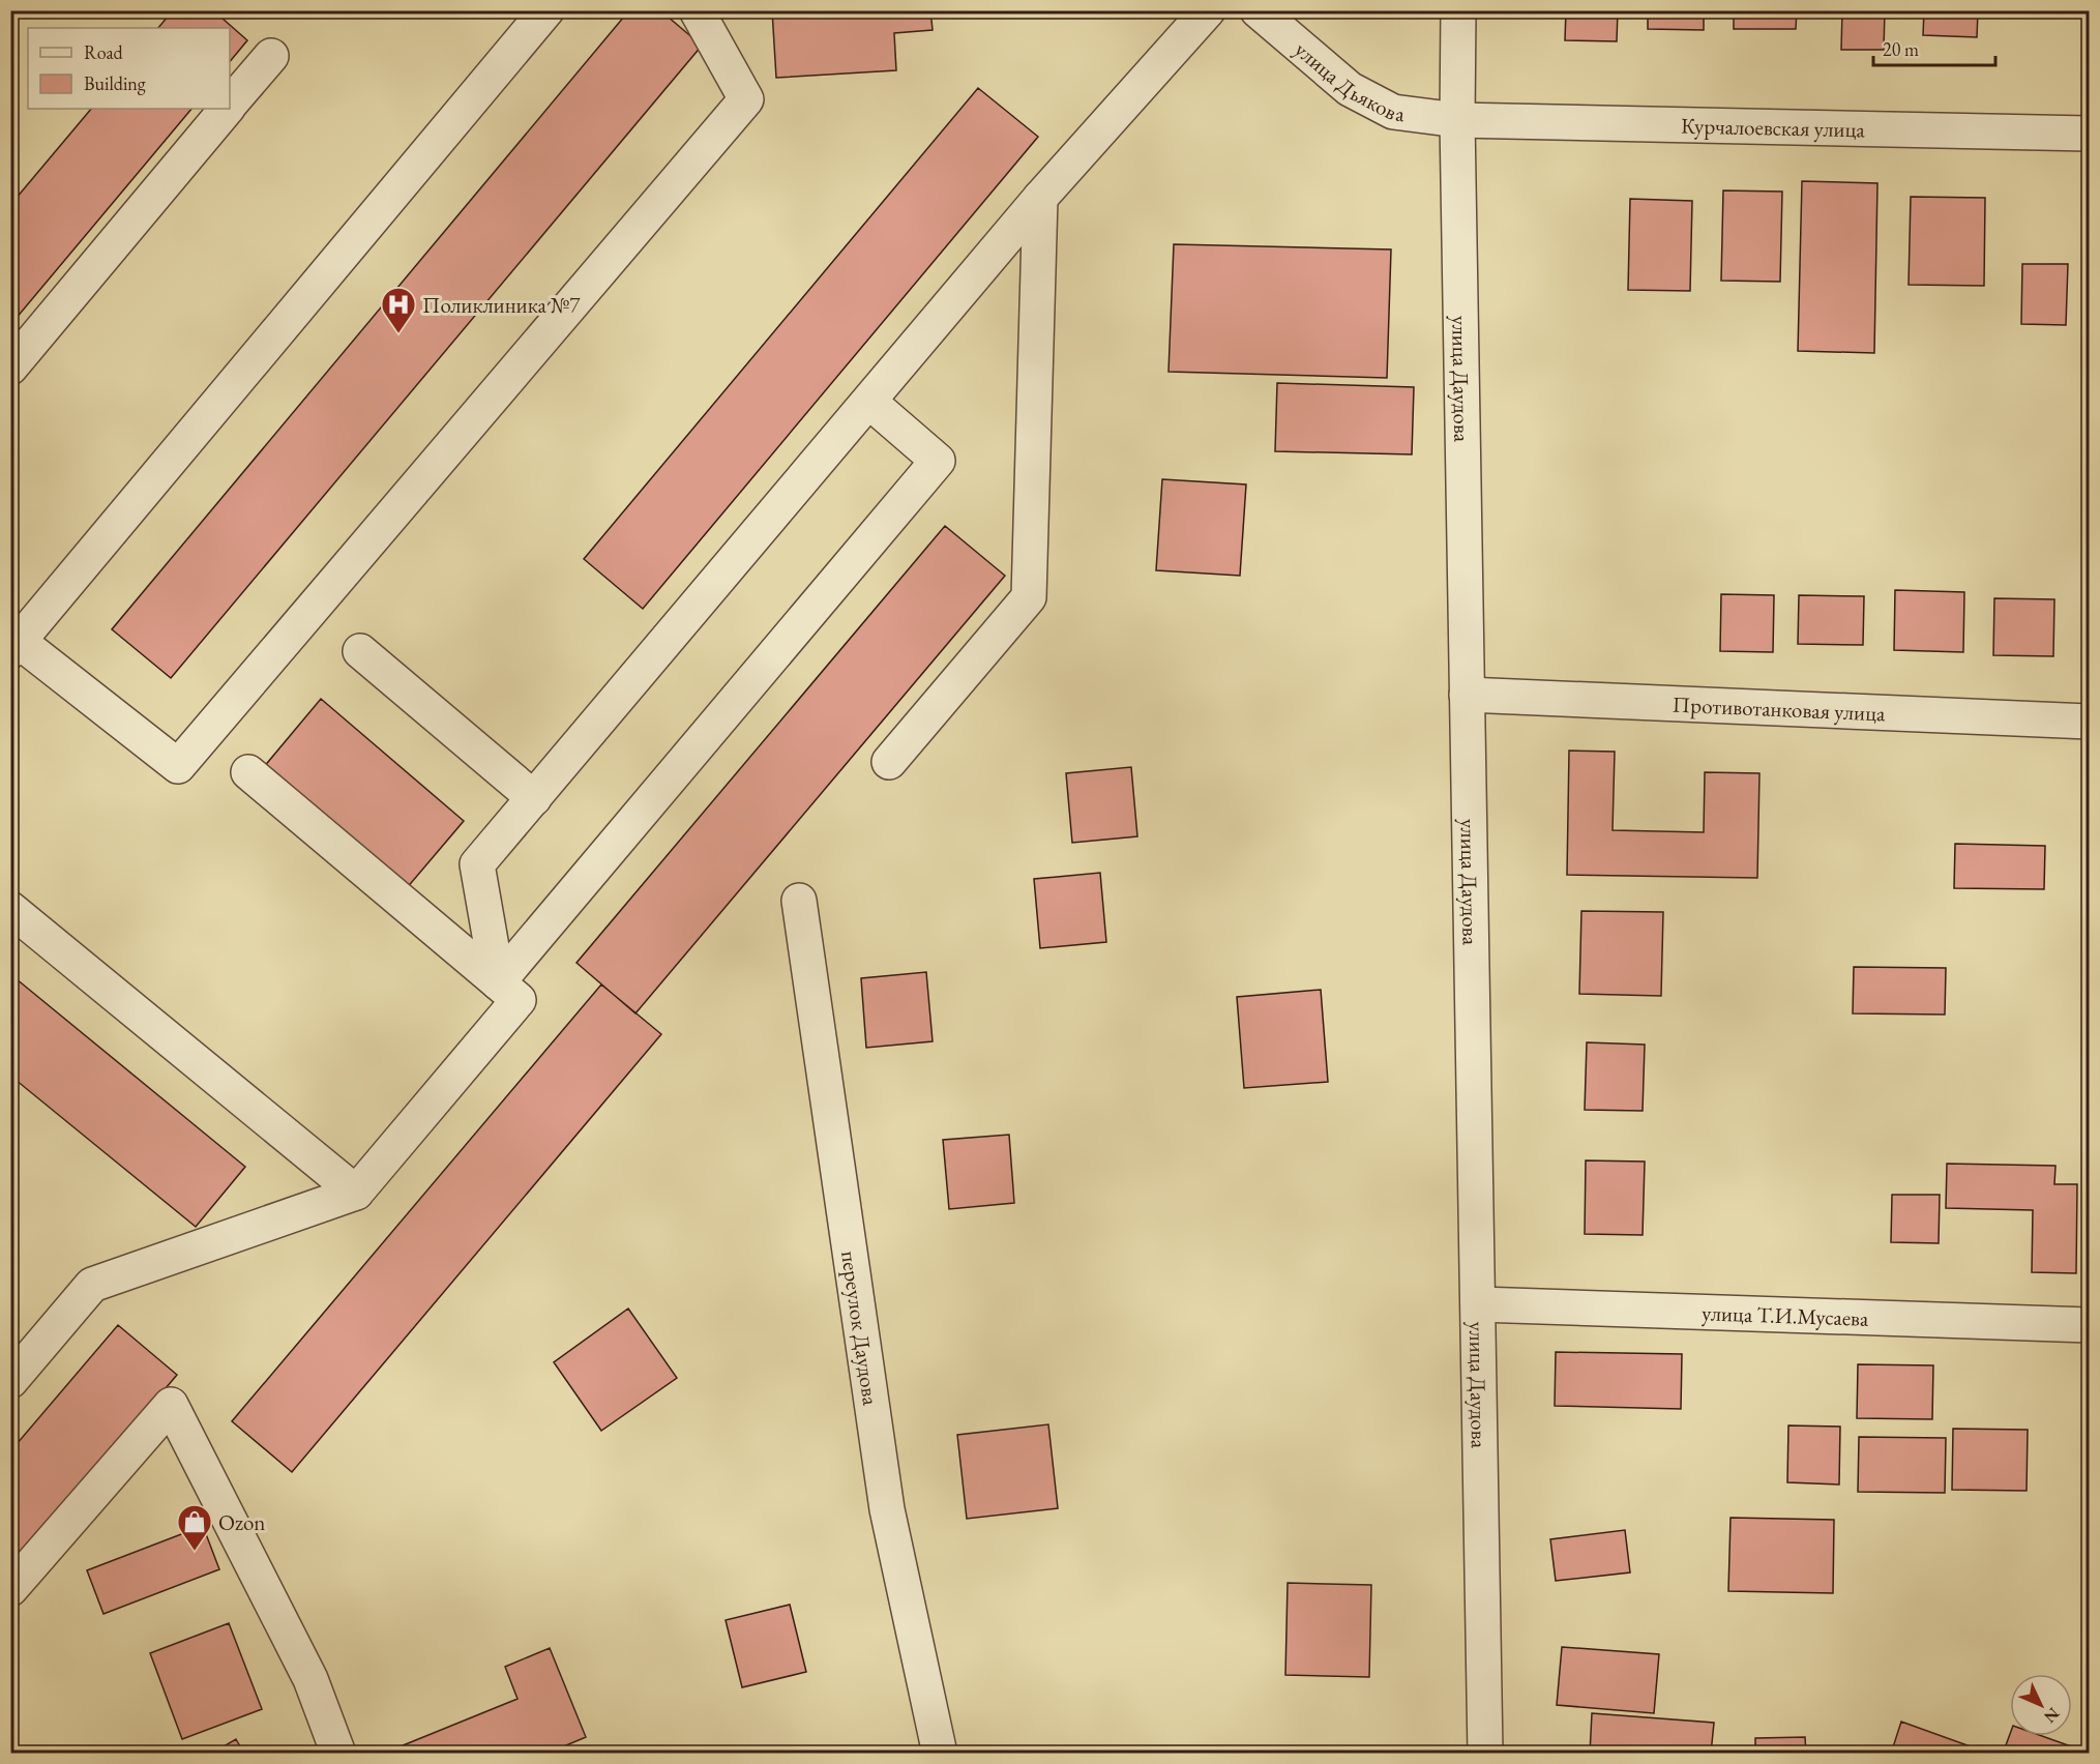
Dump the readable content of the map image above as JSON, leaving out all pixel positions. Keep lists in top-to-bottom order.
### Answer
{
  "streets": {
    "street": [
      "улица Дьякова",
      "Курчалоевская улица",
      "улица Даудова",
      "Противотанковая улица",
      "улица Т.И.Мусаева",
      "переулок Даудова"
    ]
  },
  "crossings": [
    ["улица Дьякова", "Курчалоевская улица"],
    ["улица Дьякова", "улица Даудова"],
    ["Курчалоевская улица", "улица Даудова"],
    ["улица Даудова", "Противотанковая улица"],
    ["улица Даудова", "улица Т.И.Мусаева"]
  ],
  "places": {
    "hospital": ["Поликлиника №7"],
    "shop": ["Ozon"]
  },
  "legend": ["Road", "Building"],
  "scale_bar": "20 m",
  "north": "bottom right"
}
